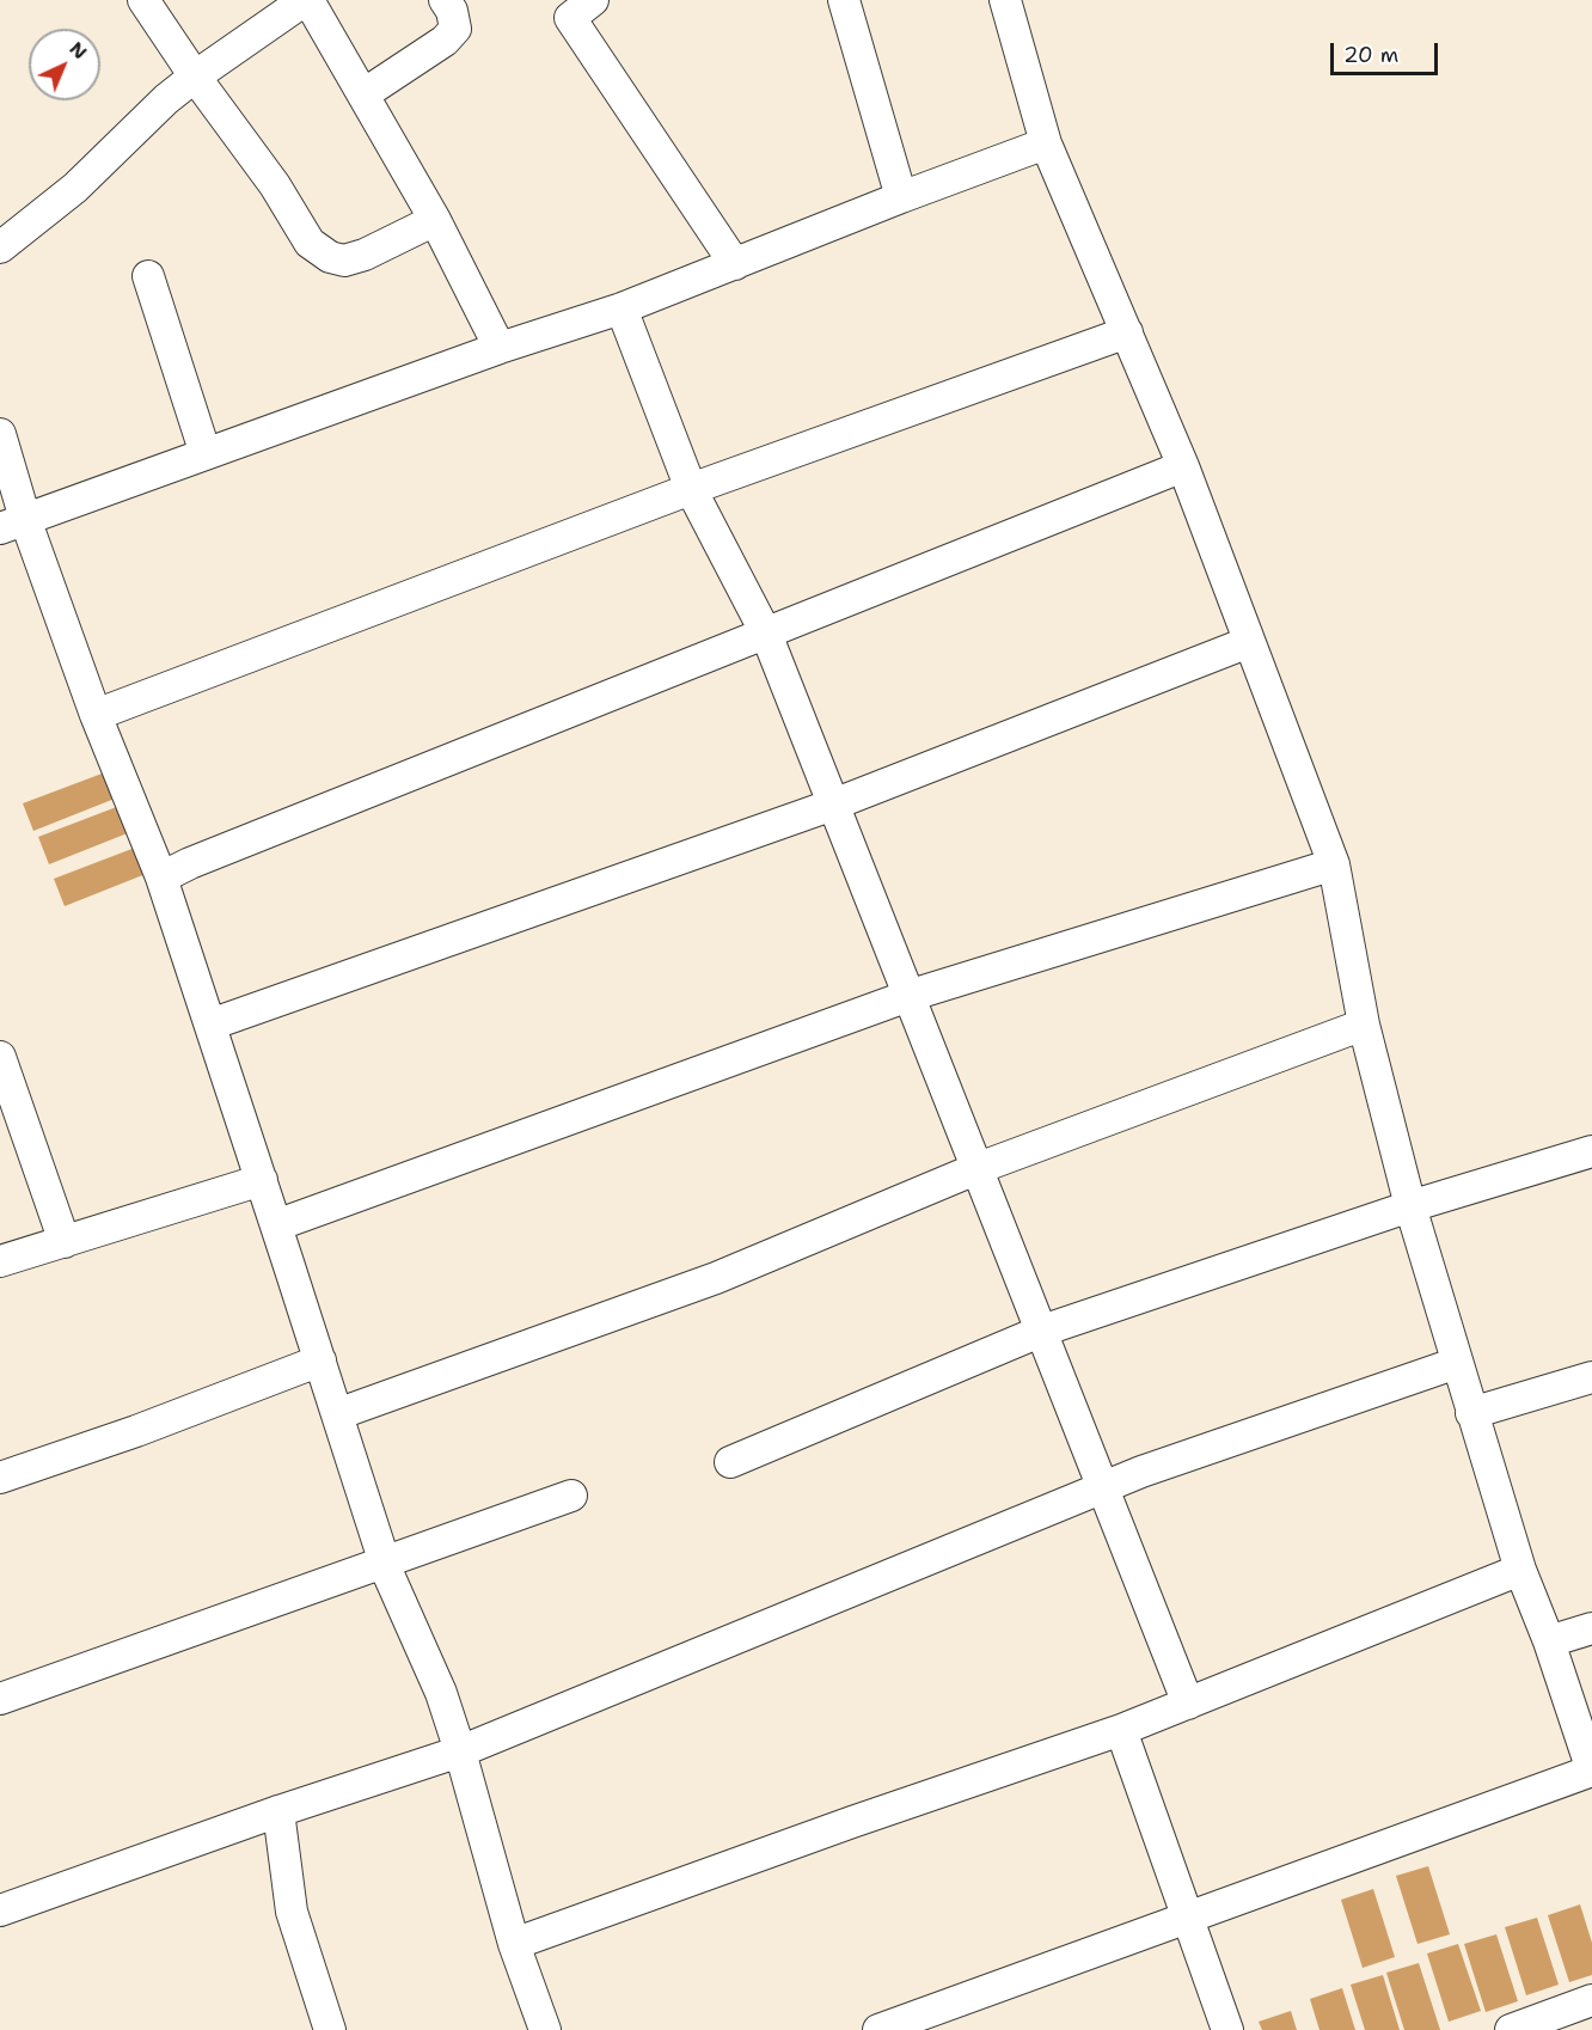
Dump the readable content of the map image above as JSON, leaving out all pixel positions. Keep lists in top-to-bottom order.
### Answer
{
  "scale_bar": "20 m",
  "north": "top right"
}
